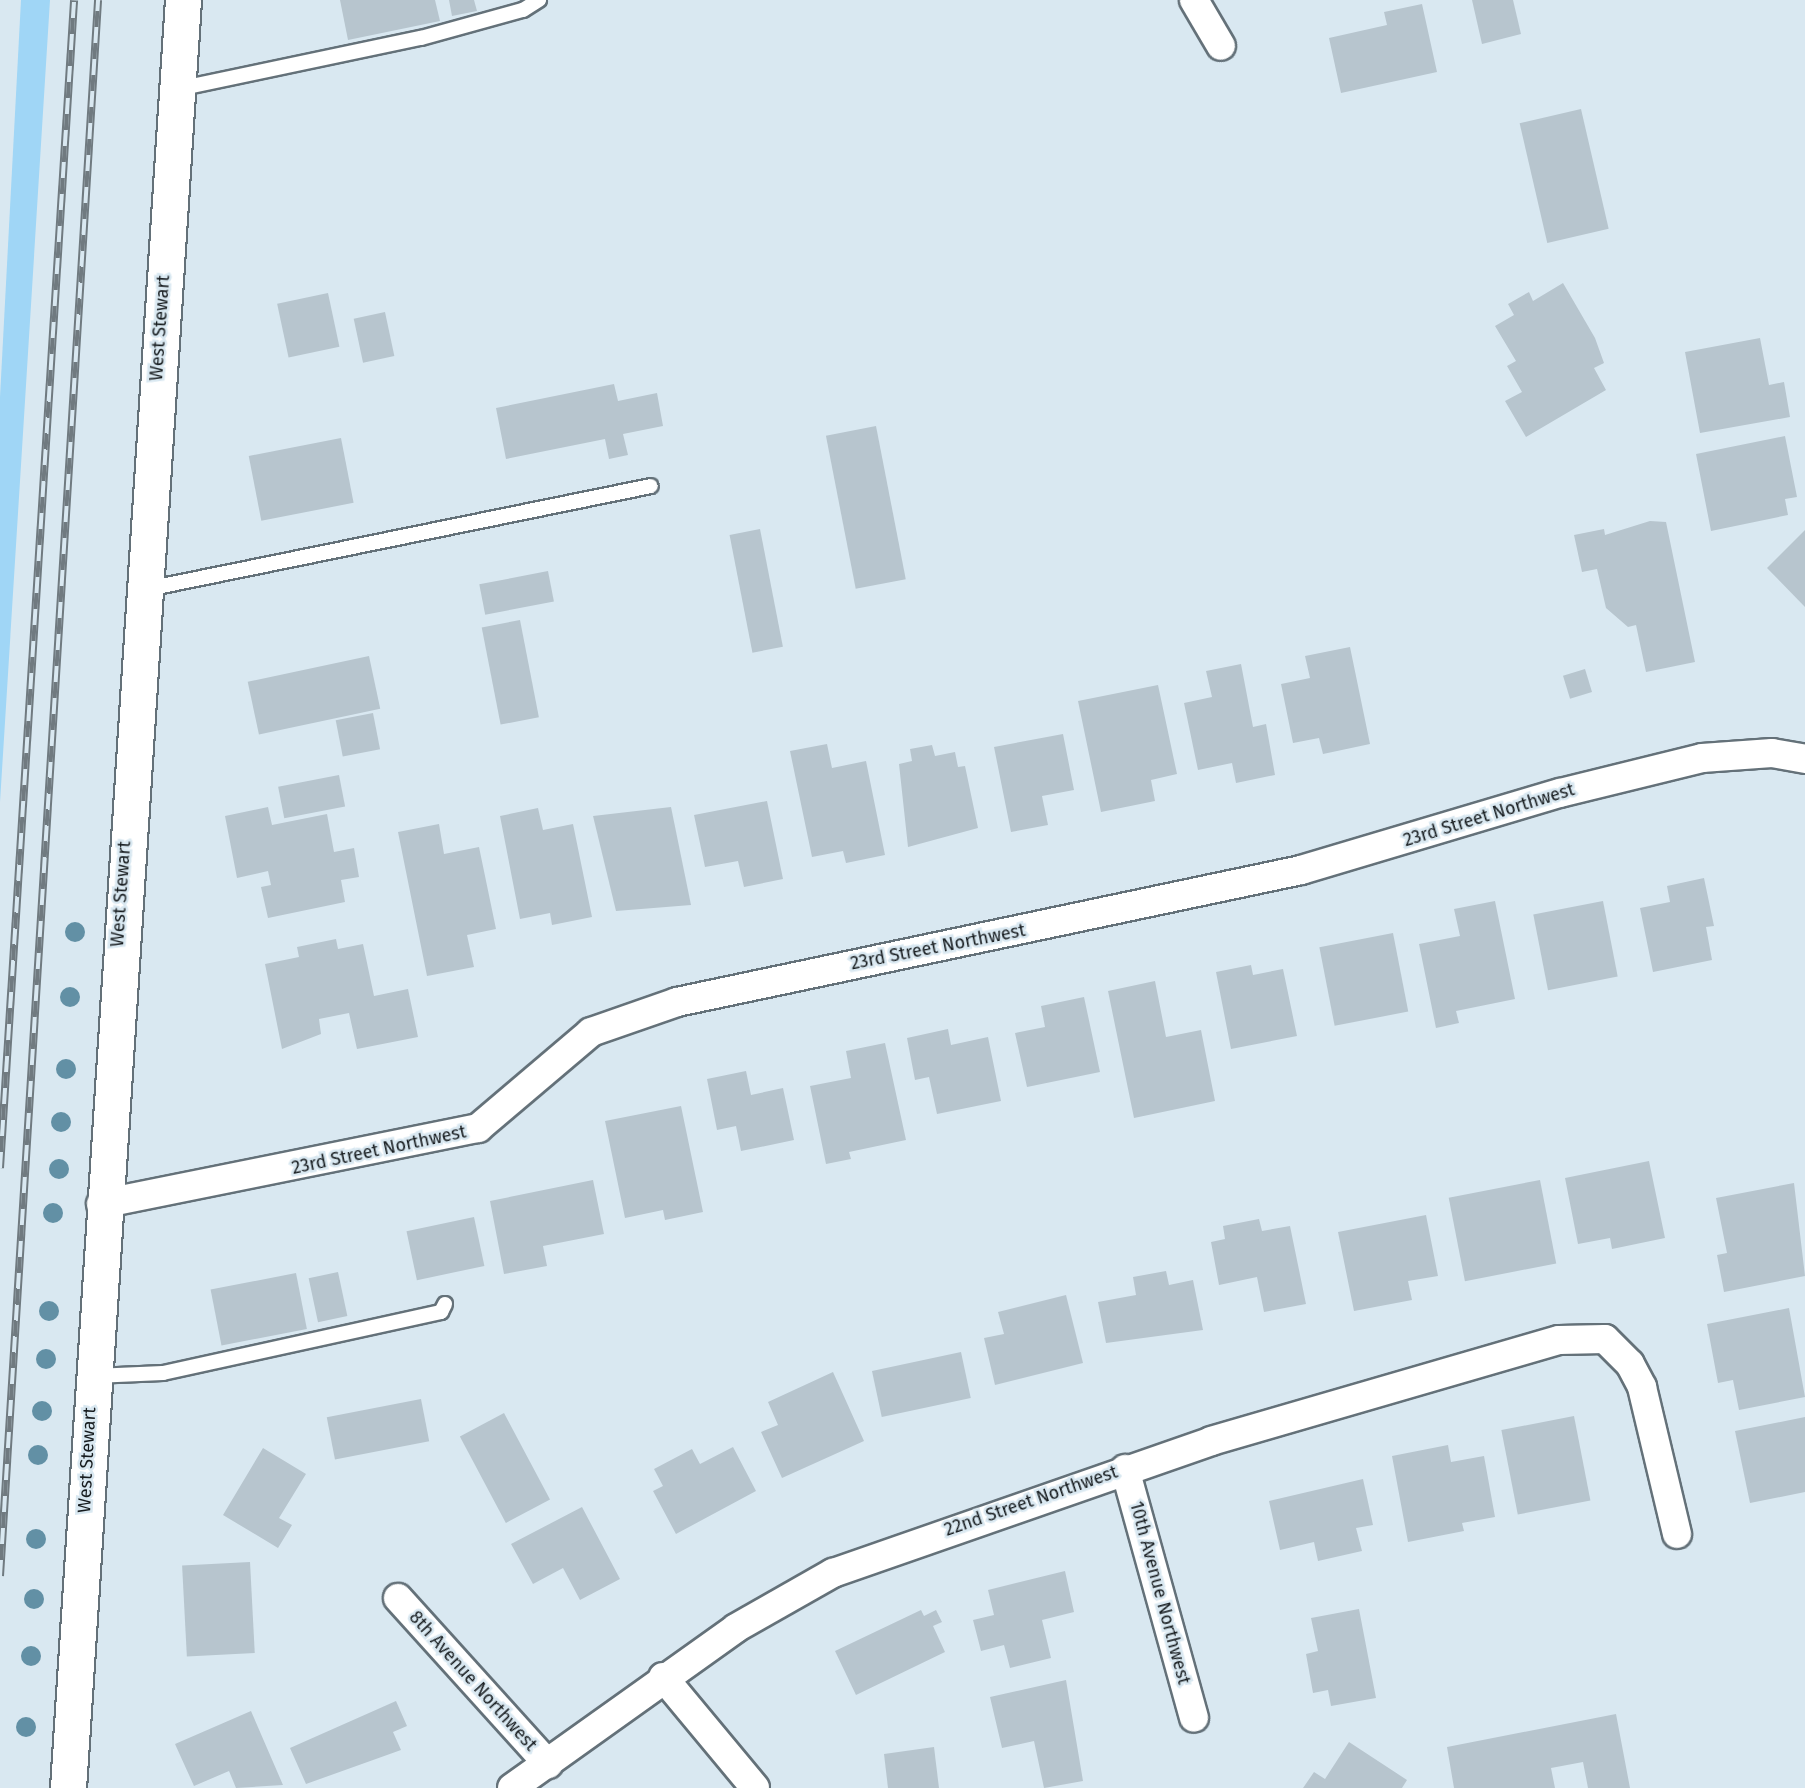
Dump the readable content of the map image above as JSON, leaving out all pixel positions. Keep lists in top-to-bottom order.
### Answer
{
  "streets": {
    "street": [
      "West Stewart",
      "23rd Street Northwest",
      "22nd Street Northwest",
      "10th Avenue Northwest",
      "8th Avenue Northwest"
    ]
  },
  "crossings": [
    ["West Stewart", "23rd Street Northwest"],
    ["22nd Street Northwest", "10th Avenue Northwest"],
    ["22nd Street Northwest", "8th Avenue Northwest"]
  ]
}
